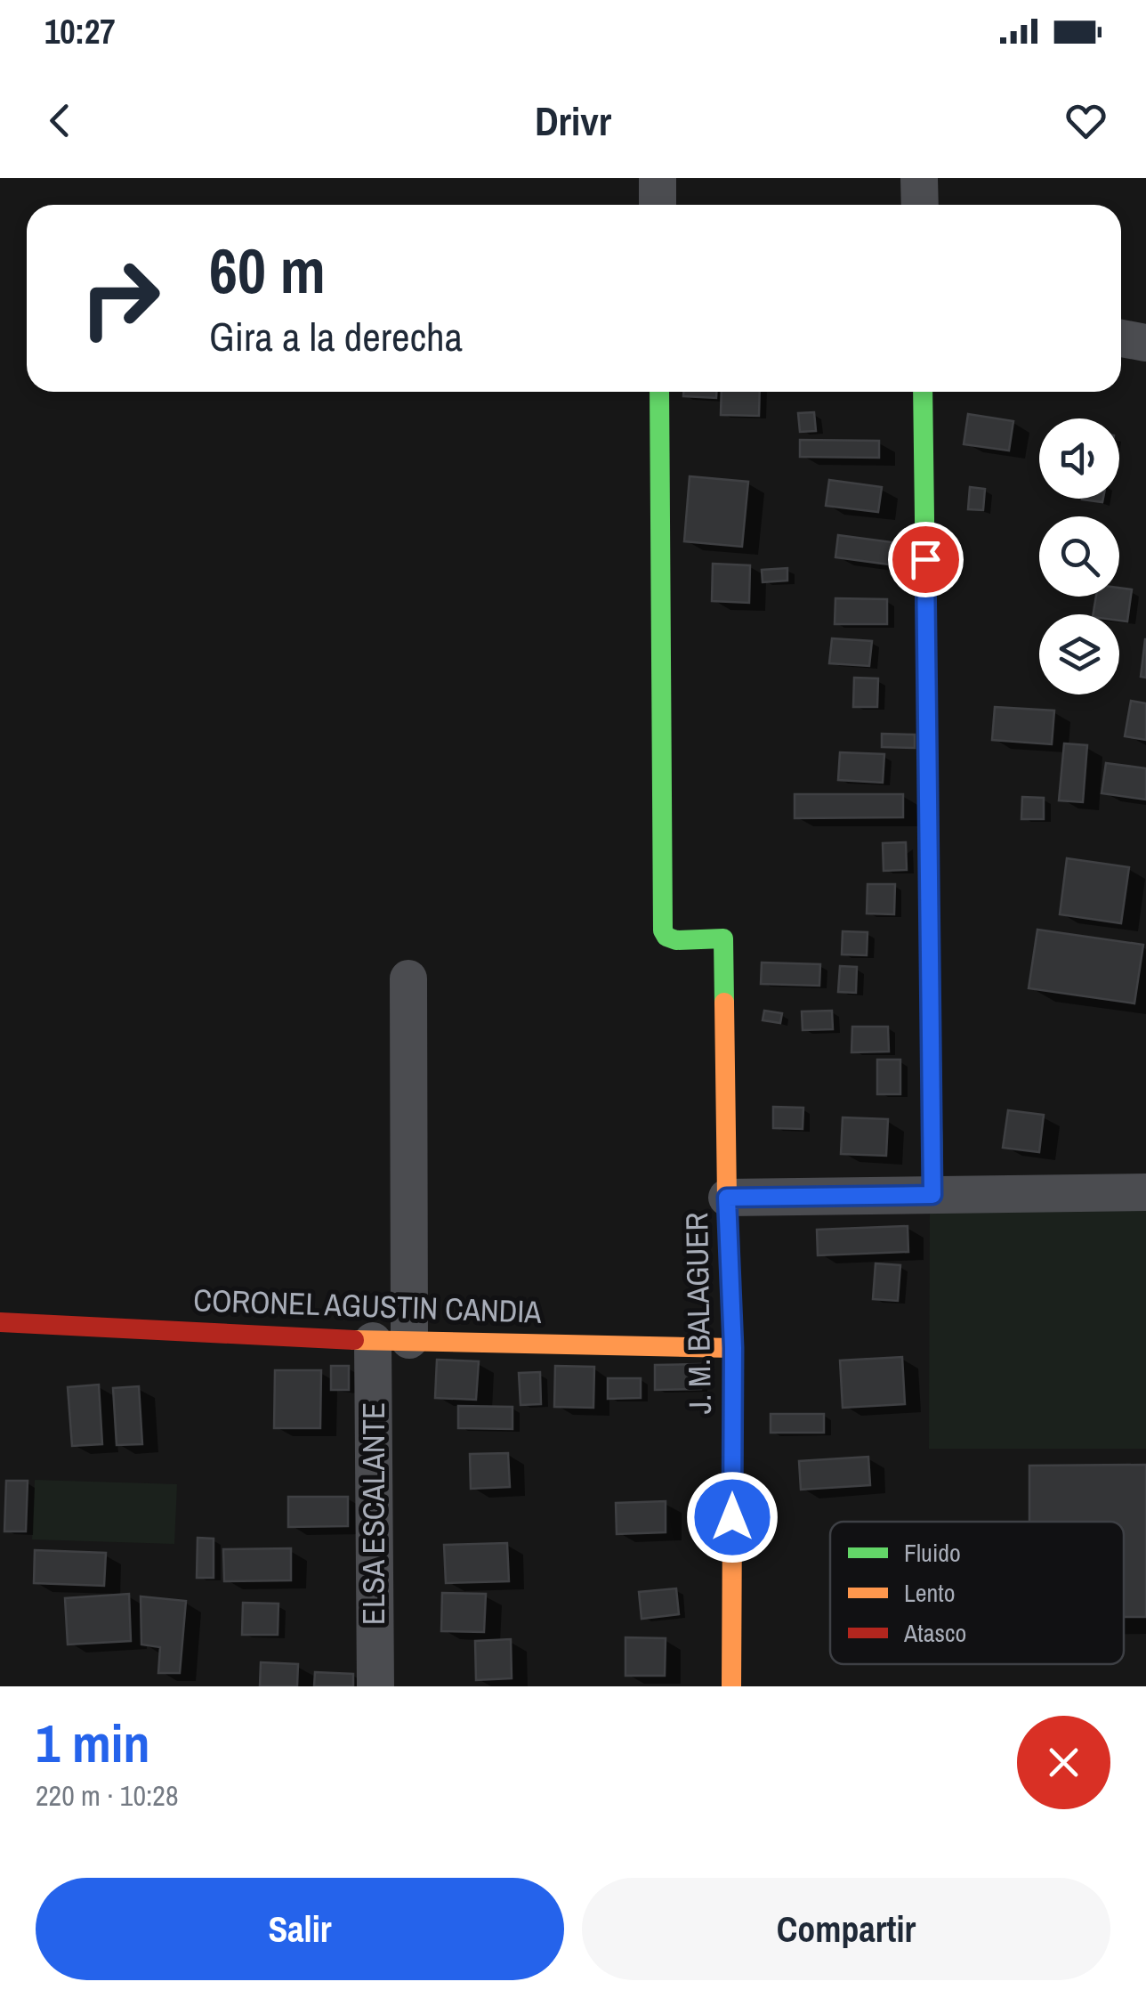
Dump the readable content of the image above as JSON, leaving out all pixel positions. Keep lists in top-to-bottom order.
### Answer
{
  "streets": {
    "street": ["CORONEL AGUSTIN CANDIA", "J. M. BALAGUER", "ELSA ESCALANTE"]
  },
  "crossings": [
    ["CORONEL AGUSTIN CANDIA", "J. M. BALAGUER"],
    ["CORONEL AGUSTIN CANDIA", "ELSA ESCALANTE"]
  ],
  "legend": ["Fluido", "Lento", "Atasco"],
  "page": {
    "status": "10:27",
    "header": "Drivr",
    "turn": ["60 m", "Gira a la derecha"],
    "heading": ["1 min", "220 m · 10:28"],
    "buttons": ["Salir", "Compartir"]
  }
}
